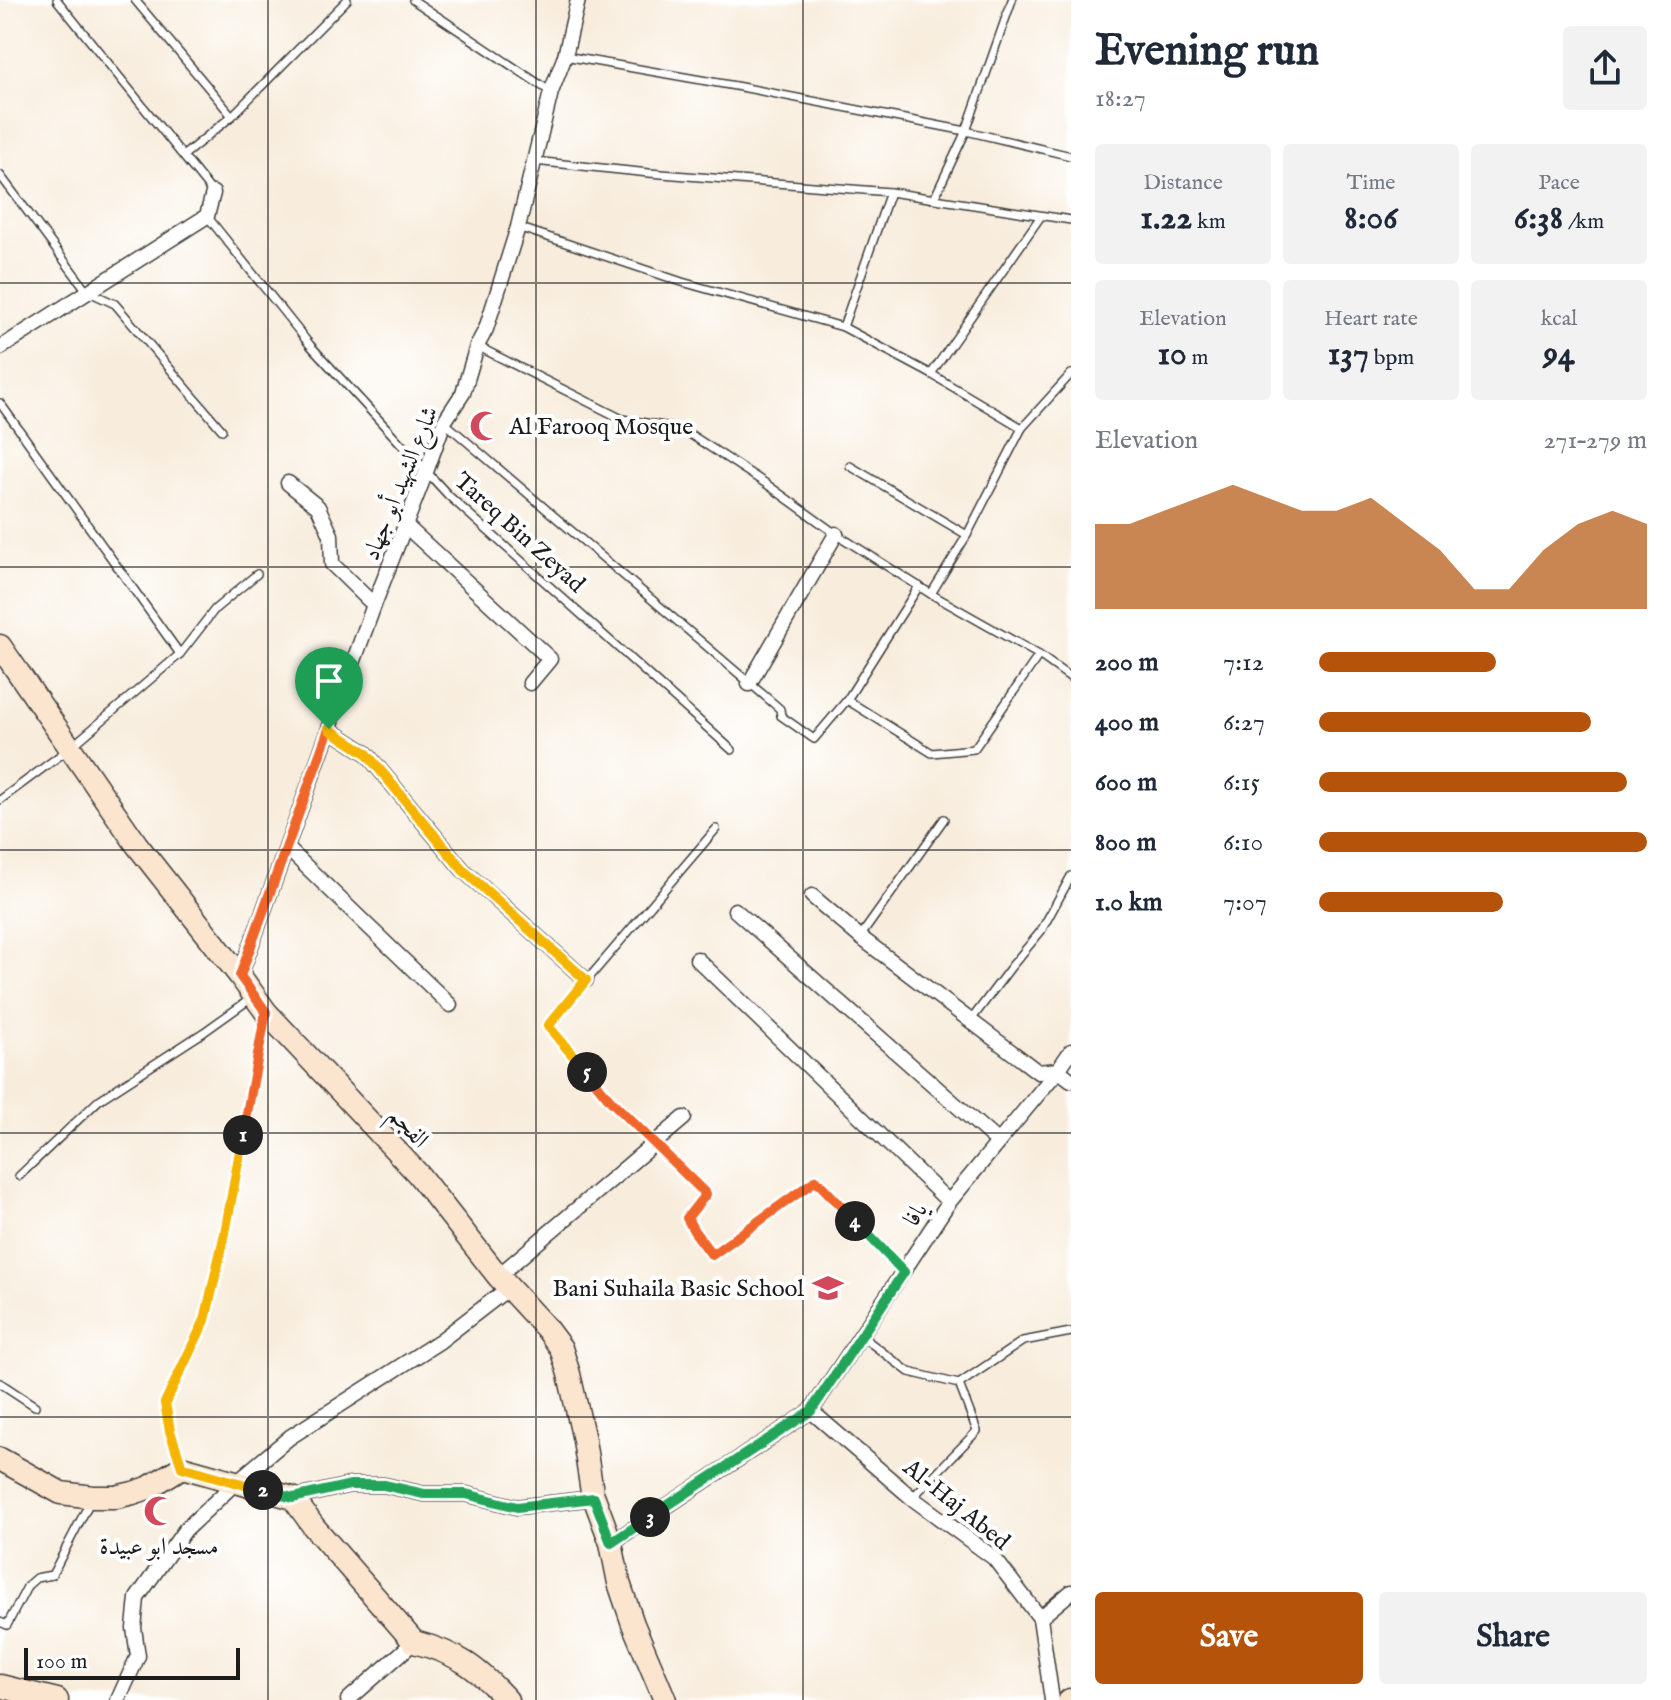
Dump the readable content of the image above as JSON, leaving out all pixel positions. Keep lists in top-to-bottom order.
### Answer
{
  "streets": {
    "main road": ["الفجم"],
    "street": ["شارع الشهيد أبو جهاد", "يافا", "Al-Haj Abed"],
    "lane": ["Tareq Bin Zeyad"]
  },
  "crossings": [
    ["شارع الشهيد أبو جهاد", "Tareq Bin Zeyad"],
    ["شارع الشهيد أبو جهاد", "الفجم"],
    ["الفجم", "يافا"],
    ["يافا", "Al-Haj Abed"]
  ],
  "places": {
    "mosque": ["Al Farooq Mosque", "مسجد ابو عبيدة"],
    "school or university": ["Bani Suhaila Basic School"]
  },
  "scale_bar": "100 m",
  "page": {
    "heading": ["Evening run", "18:27"],
    "stats": [
      ["Distance", "1.22 km"],
      ["Time", "8:06"],
      ["Pace", "6:38 /km"],
      ["Elevation", "10 m"],
      ["Heart rate", "137 bpm"],
      ["kcal", "94"]
    ],
    "chart": ["Elevation", "271–279 m"],
    "list": [
      {
        "name": "200 m",
        "note": "7:12"
      },
      {
        "name": "400 m",
        "note": "6:27"
      },
      {
        "name": "600 m",
        "note": "6:15"
      },
      {
        "name": "800 m",
        "note": "6:10"
      },
      {
        "name": "1.0 km",
        "note": "7:07"
      }
    ],
    "pins": [
      "5",
      "1",
      "4",
      "2",
      "3"
    ],
    "buttons": ["Save", "Share"],
    "scale": "100 m"
  }
}
